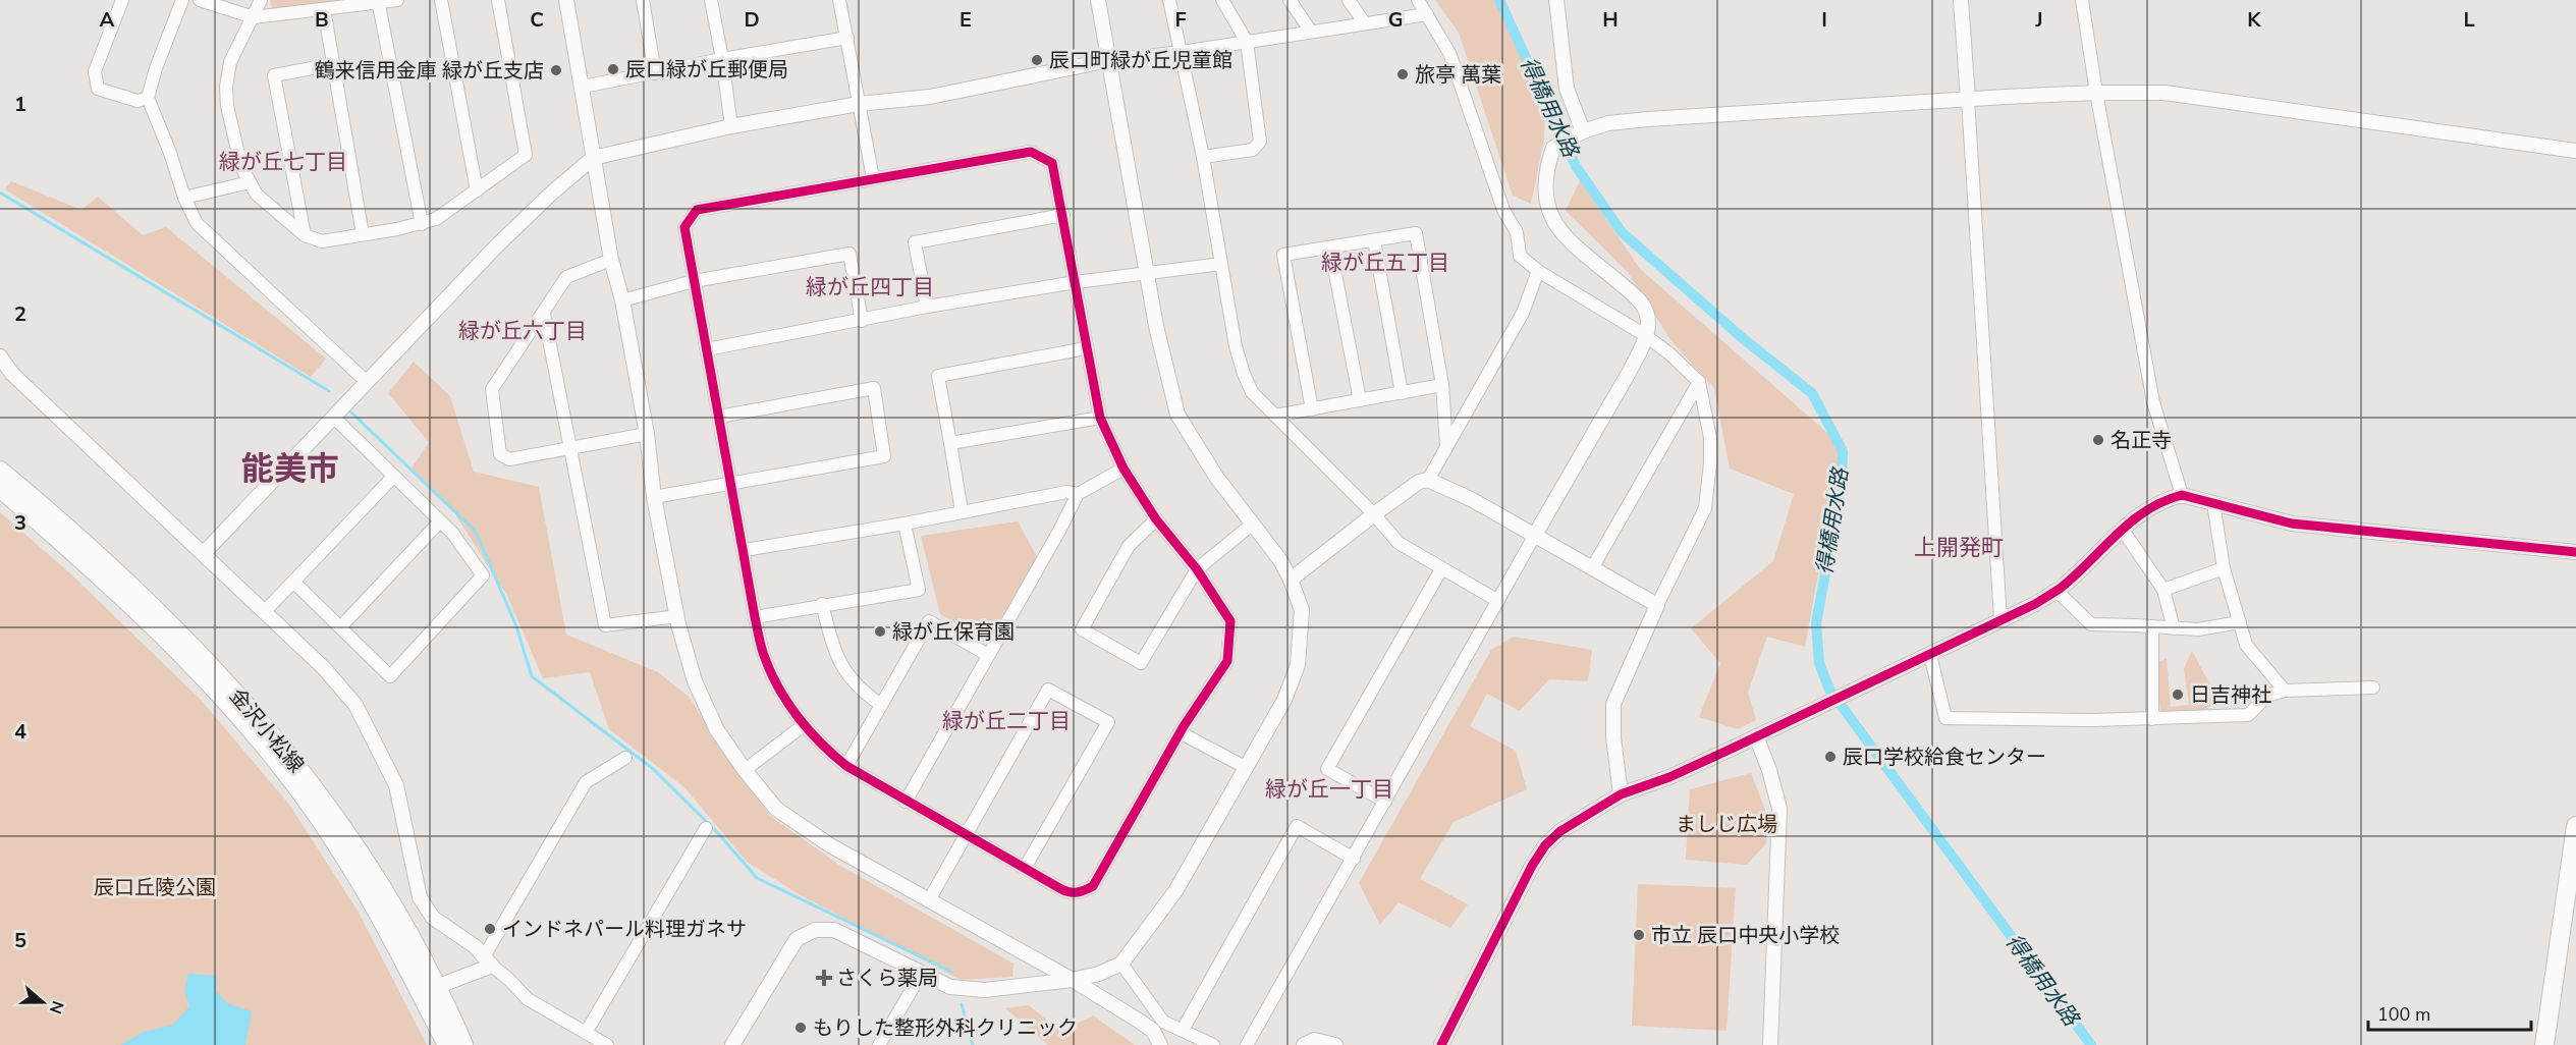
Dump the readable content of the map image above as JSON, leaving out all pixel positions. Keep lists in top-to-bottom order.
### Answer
{
  "streets": {
    "main road": ["金沢小松線"]
  },
  "districts": [
    "緑が丘七丁目",
    "緑が丘五丁目",
    "緑が丘四丁目",
    "緑が丘六丁目",
    "能美市",
    "上開発町",
    "緑が丘二丁目",
    "緑が丘一丁目"
  ],
  "water": ["得橋用水路"],
  "parks": ["ましじ広場", "辰口丘陵公園"],
  "places": {
    "other": [
      "辰口町緑が丘児童館",
      "辰口緑が丘郵便局",
      "鶴来信用金庫 緑が丘支店",
      "旅亭 萬葉",
      "名正寺",
      "緑が丘保育園",
      "日吉神社",
      "辰口学校給食センター",
      "インドネパール料理ガネサ",
      "市立 辰口中央小学校",
      "もりした整形外科クリニック"
    ],
    "health": ["さくら薬局"]
  },
  "scale_bar": "100 m",
  "north": "right",
  "grid": {
    "columns": [
      "A",
      "B",
      "C",
      "D",
      "E",
      "F",
      "G",
      "H",
      "I",
      "J",
      "K",
      "L"
    ],
    "rows": [
      "1",
      "2",
      "3",
      "4",
      "5"
    ]
  }
}
